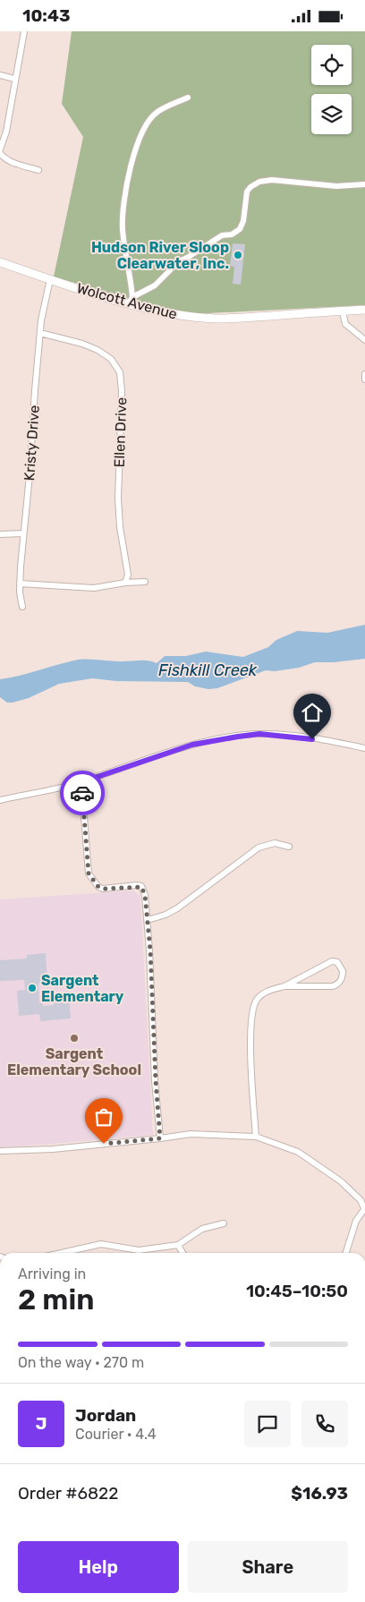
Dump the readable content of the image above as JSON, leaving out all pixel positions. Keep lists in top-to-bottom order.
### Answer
{
  "streets": {
    "main road": ["Wolcott Avenue"],
    "street": ["Ellen Drive", "Kristy Drive"]
  },
  "crossings": [
    ["Wolcott Avenue", "Kristy Drive"],
    ["Ellen Drive", "Kristy Drive"]
  ],
  "water": ["Fishkill Creek"],
  "places": ["Hudson River Sloop Clearwater, Inc.", "Sargent Elementary", "Sargent Elementary School"],
  "page": {
    "status": "10:43",
    "heading": ["2 min", "Arriving in", "10:45–10:50"],
    "panel": [
      "Jordan",
      "Courier · 4.4",
      "Order #6822",
      "$16.93"
    ],
    "bar": "On the way · 270 m",
    "round": "J",
    "buttons": ["Help", "Share"]
  }
}
